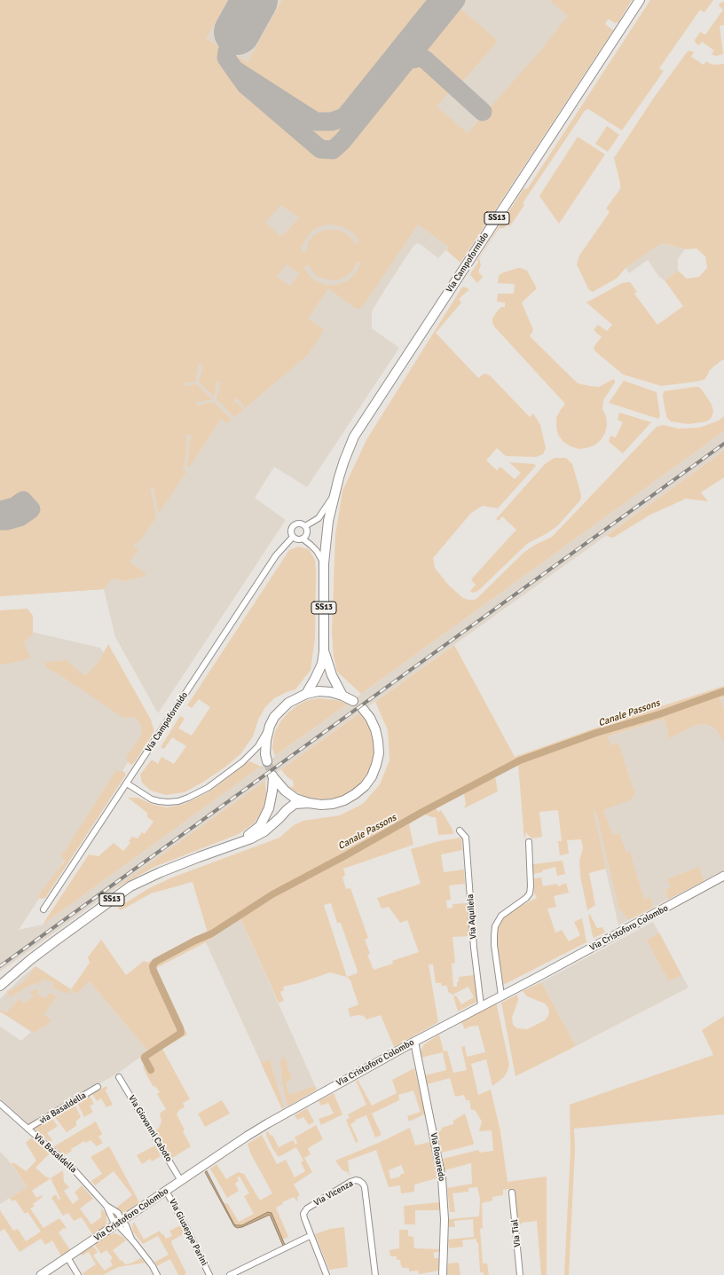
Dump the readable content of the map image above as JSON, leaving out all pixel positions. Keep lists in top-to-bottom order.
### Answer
{
  "streets": {
    "main road": ["SS13", "Via Campoformido", "Via Cristoforo Colombo"],
    "street": [
      "Via Aquileia",
      "via Basaldella",
      "Via Giovanni Caboto",
      "Via Basaldella",
      "Via Rovaredo",
      "Via Vicenza",
      "Via Giuseppe Parini",
      "Via Tial"
    ]
  },
  "crossings": [
    ["SS13", "Via Campoformido"],
    ["Via Aquileia", "Via Cristoforo Colombo"],
    ["Via Cristoforo Colombo", "Via Giovanni Caboto"],
    ["Via Cristoforo Colombo", "Via Basaldella"],
    ["Via Cristoforo Colombo", "Via Rovaredo"],
    ["Via Cristoforo Colombo", "Via Giuseppe Parini"],
    ["via Basaldella", "Via Basaldella"]
  ],
  "water": ["Canale Passons"]
}
